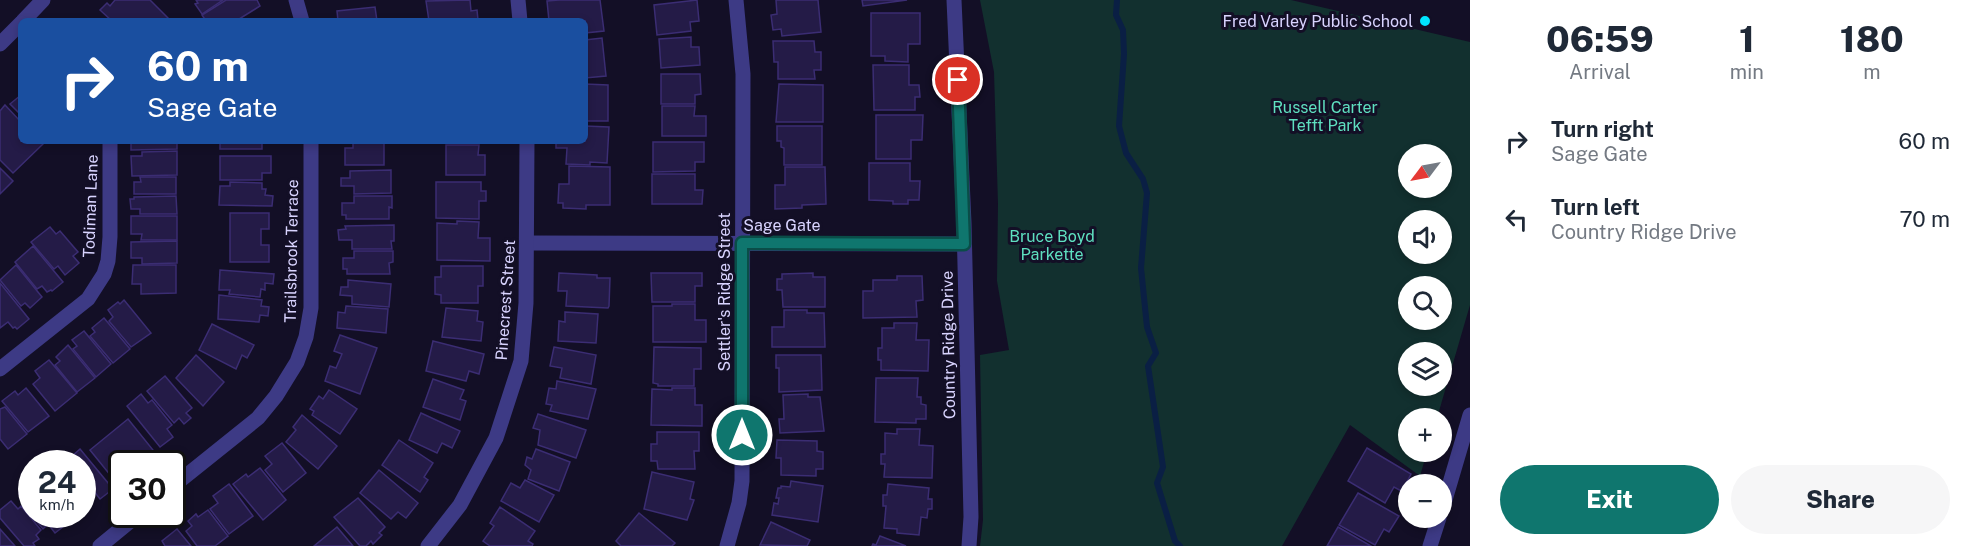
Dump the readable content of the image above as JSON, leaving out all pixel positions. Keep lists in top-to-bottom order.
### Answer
{
  "streets": {
    "street": [
      "Todiman Lane",
      "Sage Gate",
      "Trailsbrook Terrace",
      "Settler's Ridge Street",
      "Pinecrest Street",
      "Country Ridge Drive"
    ]
  },
  "crossings": [
    ["Sage Gate", "Settler's Ridge Street"],
    ["Sage Gate", "Pinecrest Street"],
    ["Sage Gate", "Country Ridge Drive"]
  ],
  "parks": ["Russell Carter Tefft Park", "Bruce Boyd Parkette"],
  "places": ["Fred Varley Public School"],
  "north": "bottom left",
  "page": {
    "eta": [
      "06:59",
      "Arrival",
      "1",
      "min",
      "180",
      "m"
    ],
    "turn": ["60 m", "Sage Gate"],
    "list": [
      {
        "name": "Turn right",
        "note": "Sage Gate",
        "value": "60 m"
      },
      {
        "name": "Turn left",
        "note": "Country Ridge Drive",
        "value": "70 m"
      }
    ],
    "map_buttons": ["+", "−"],
    "speed": "24 km/h",
    "limit": "30",
    "buttons": ["Exit", "Share"]
  }
}
